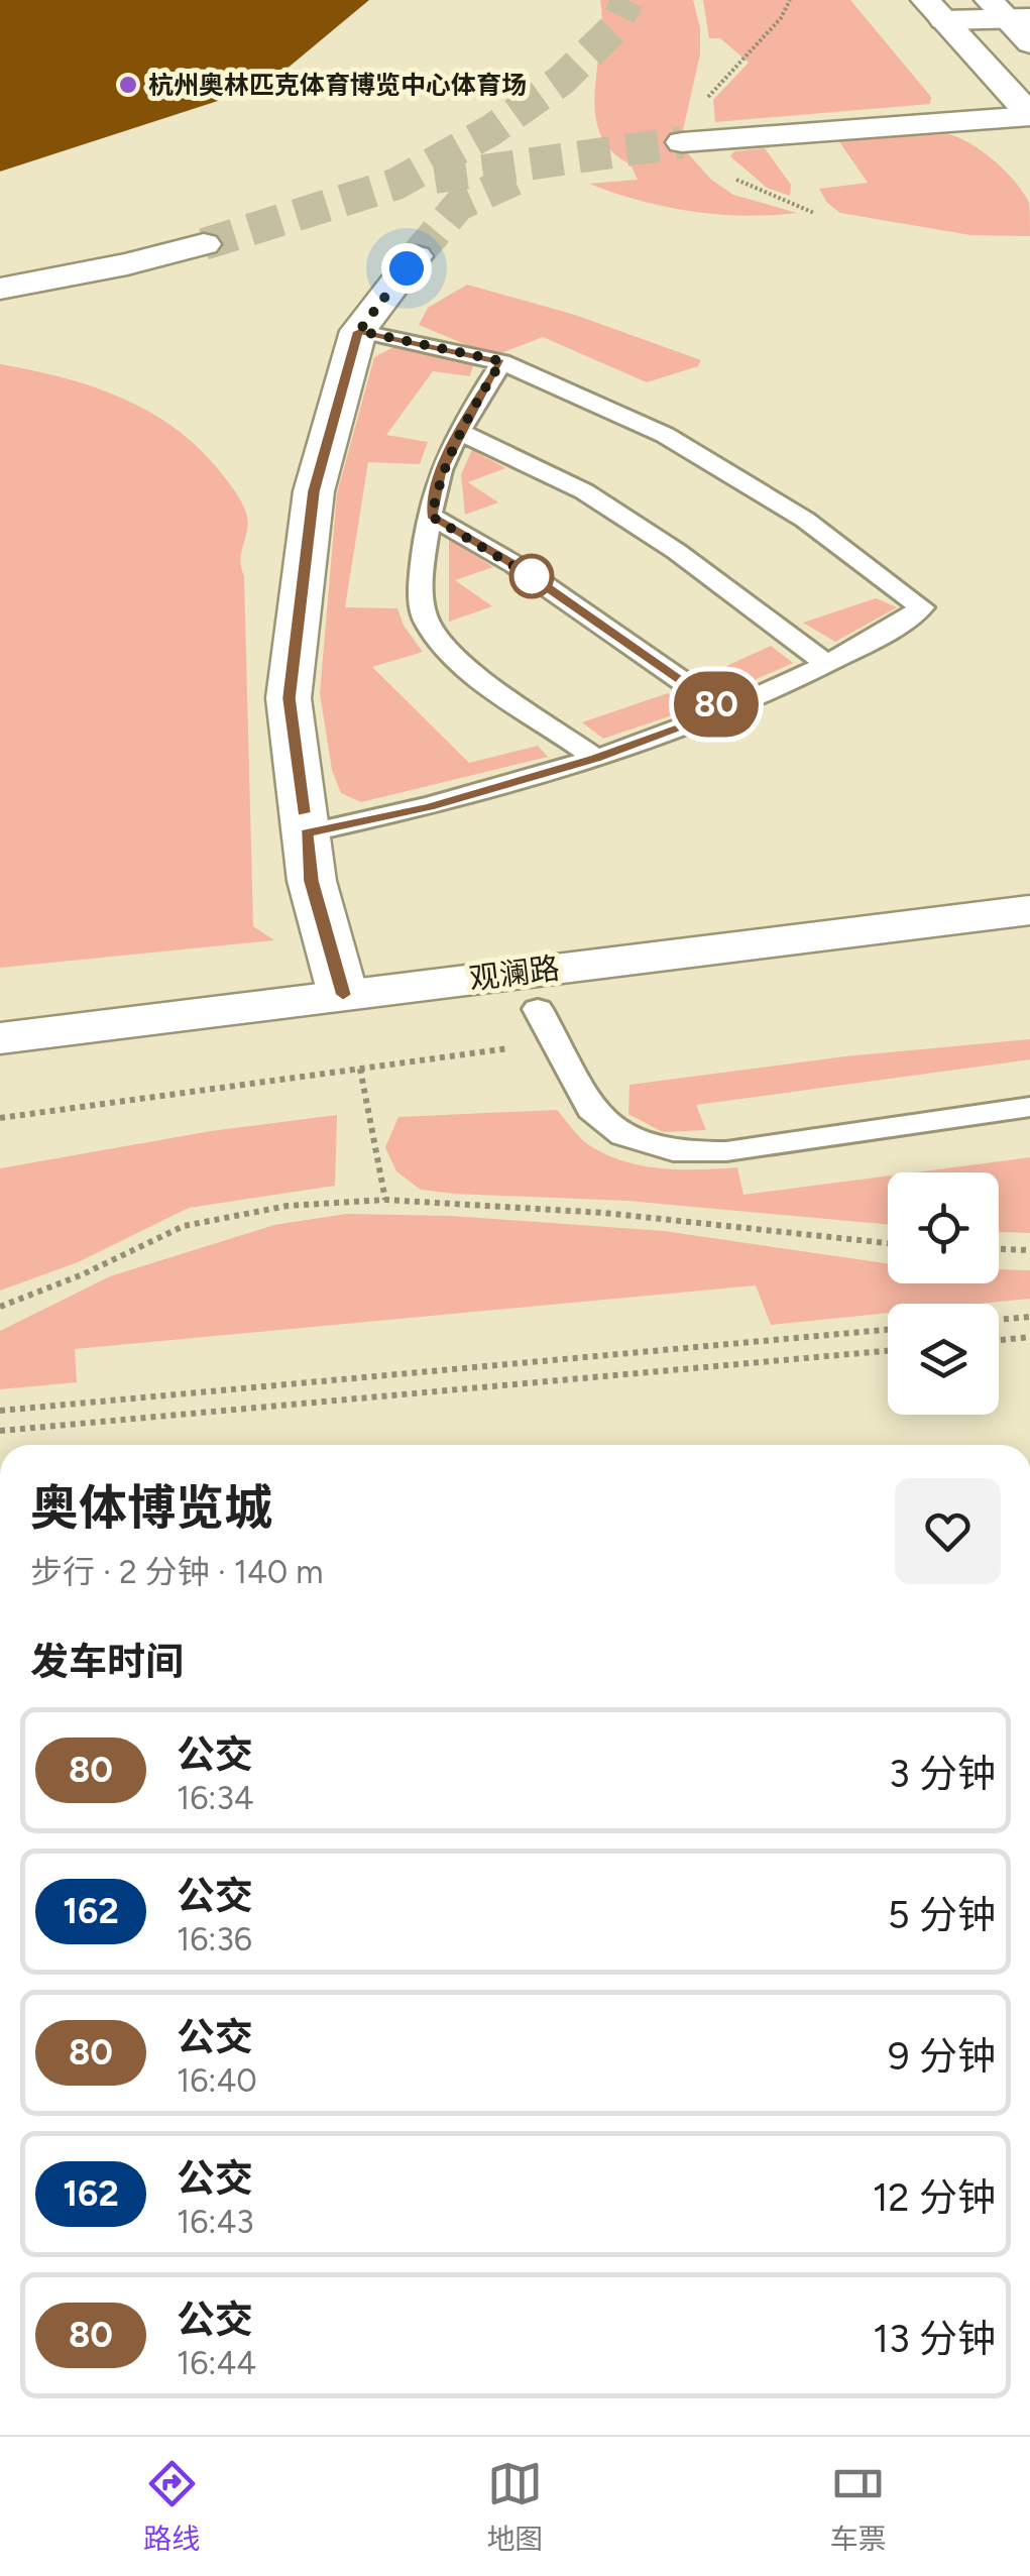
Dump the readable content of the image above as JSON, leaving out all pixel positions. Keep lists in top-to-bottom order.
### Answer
{
  "streets": {
    "street": ["观澜路"]
  },
  "places": ["杭州奥林匹克体育博览中心体育场"],
  "lines": ["bus line 80"],
  "page": {
    "on_map": "80",
    "heading": [
      ["奥体博览城", "步行 · 2 分钟 · 140 m"],
      "发车时间"
    ],
    "list": [
      {
        "mark": "80",
        "name": "公交",
        "note": "16:34",
        "value": "3 分钟"
      },
      {
        "mark": "162",
        "name": "公交",
        "note": "16:36",
        "value": "5 分钟"
      },
      {
        "mark": "80",
        "name": "公交",
        "note": "16:40",
        "value": "9 分钟"
      },
      {
        "mark": "162",
        "name": "公交",
        "note": "16:43",
        "value": "12 分钟"
      },
      {
        "mark": "80",
        "name": "公交",
        "note": "16:44",
        "value": "13 分钟"
      }
    ],
    "tabs": ["路线", "地图", "车票"]
  }
}
